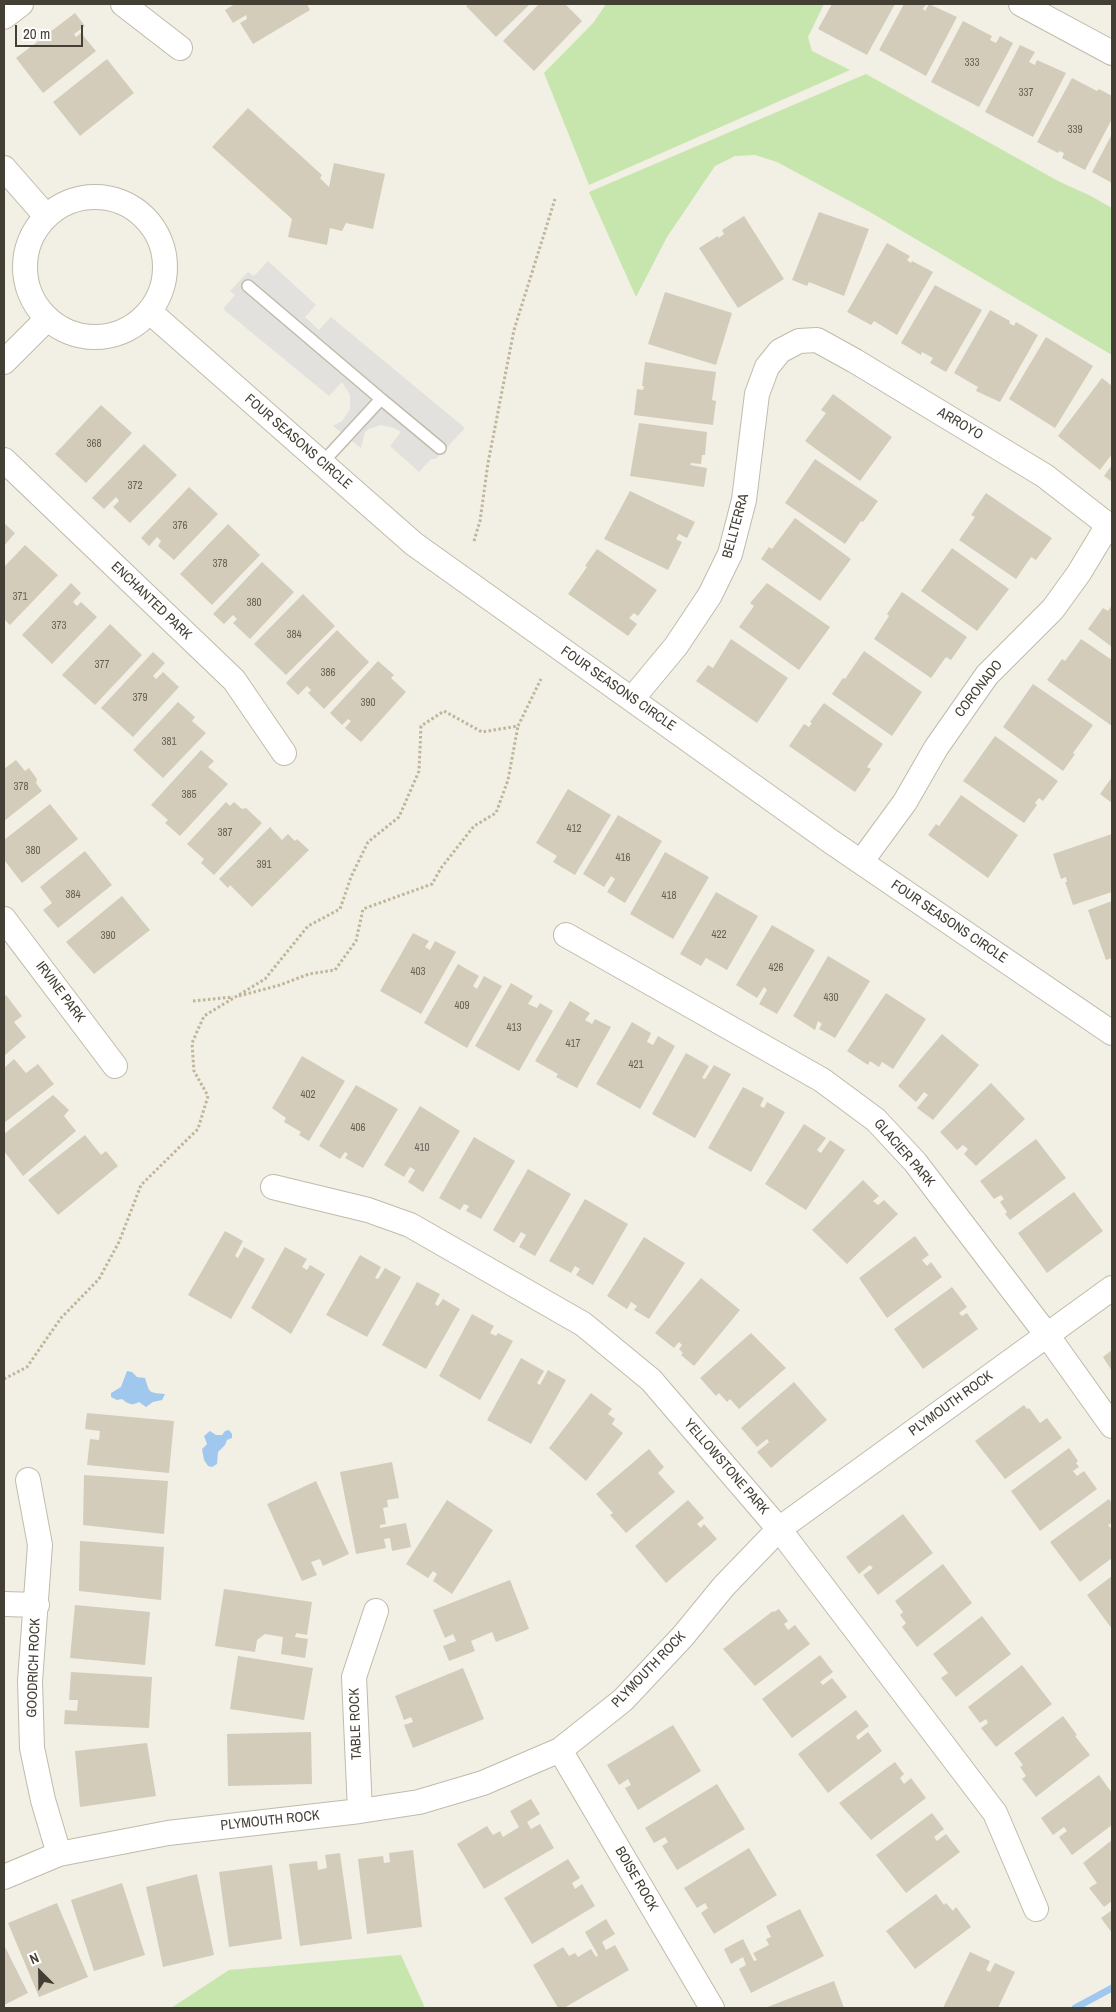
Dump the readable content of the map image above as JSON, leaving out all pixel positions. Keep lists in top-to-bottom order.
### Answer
{
  "streets": {
    "street": [
      "ARROYO",
      "FOUR SEASONS CIRCLE",
      "BELLTERRA",
      "ENCHANTED PARK",
      "CORONADO",
      "IRVINE PARK",
      "GLACIER PARK",
      "PLYMOUTH ROCK",
      "YELLOWSTONE PARK",
      "GOODRICH ROCK",
      "TABLE ROCK",
      "BOISE ROCK"
    ]
  },
  "crossings": [
    ["ARROYO", "BELLTERRA"],
    ["ARROYO", "CORONADO"],
    ["FOUR SEASONS CIRCLE", "BELLTERRA"],
    ["FOUR SEASONS CIRCLE", "CORONADO"],
    ["GLACIER PARK", "PLYMOUTH ROCK"],
    ["PLYMOUTH ROCK", "YELLOWSTONE PARK"],
    ["PLYMOUTH ROCK", "GOODRICH ROCK"],
    ["PLYMOUTH ROCK", "TABLE ROCK"],
    ["PLYMOUTH ROCK", "BOISE ROCK"]
  ],
  "house_numbers": [
    "333",
    "337",
    "339",
    "368",
    "372",
    "376",
    "378",
    "371",
    "380",
    "373",
    "384",
    "377",
    "386",
    "379",
    "390",
    "381",
    "378",
    "385",
    "412",
    "387",
    "380",
    "416",
    "391",
    "384",
    "418",
    "422",
    "390",
    "426",
    "403",
    "430",
    "409",
    "413",
    "417",
    "421",
    "402",
    "406",
    "410"
  ],
  "scale_bar": "20 m",
  "north": "top left"
}
